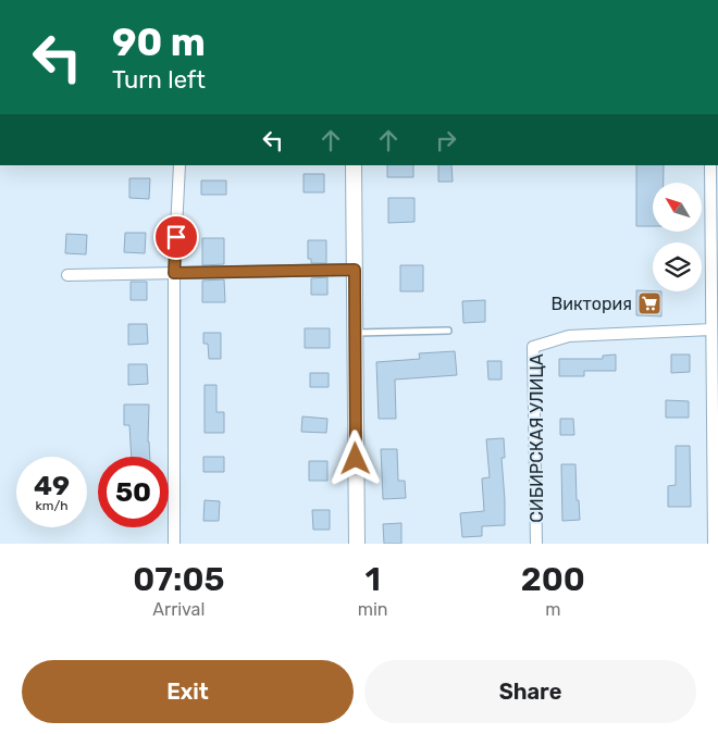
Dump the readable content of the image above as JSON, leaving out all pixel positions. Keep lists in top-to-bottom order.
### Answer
{
  "streets": {
    "street": ["СИБИРСКАЯ УЛИЦА"]
  },
  "places": {
    "supermarket": ["Виктория"]
  },
  "north": "top left",
  "page": {
    "turn": ["90 m", "Turn left"],
    "speed": "49 km/h",
    "limit": "50",
    "eta": [
      "07:05",
      "Arrival",
      "1",
      "min",
      "200",
      "m"
    ],
    "buttons": ["Exit", "Share"]
  }
}
